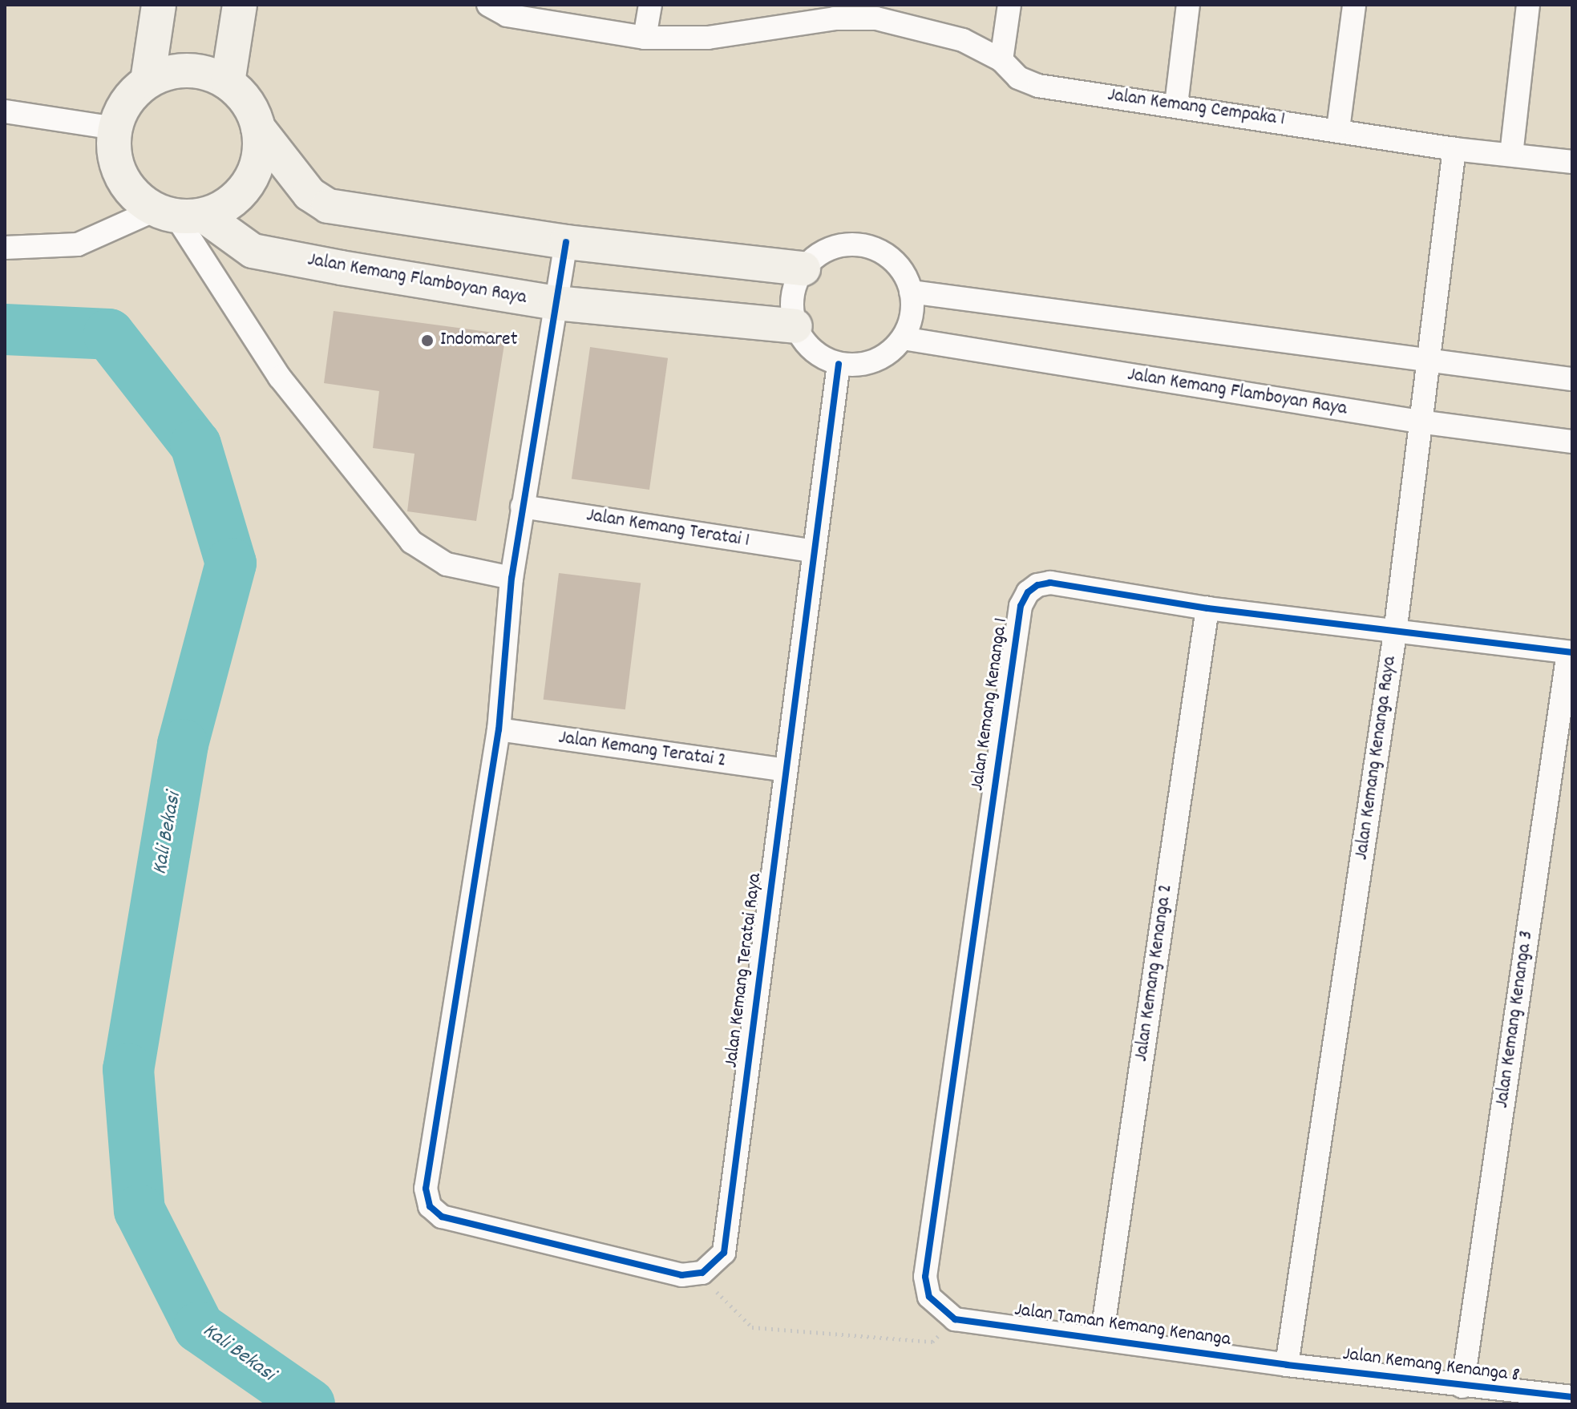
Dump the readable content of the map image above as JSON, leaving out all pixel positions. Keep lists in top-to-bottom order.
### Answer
{
  "streets": {
    "street": [
      "Jalan Kemang Cempaka 1",
      "Jalan Kemang Flamboyan Raya",
      "Jalan Kemang Teratai 1",
      "Jalan Kemang Kenanga 1",
      "Jalan Kemang Teratai 2",
      "Jalan Kemang Kenanga Raya",
      "Jalan Kemang Teratai Raya",
      "Jalan Kemang Kenanga 2",
      "Jalan Kemang Kenanga 3",
      "Jalan Taman Kemang Kenanga",
      "Jalan Kemang Kenanga 8"
    ]
  },
  "crossings": [
    ["Jalan Kemang Cempaka 1", "Jalan Kemang Kenanga Raya"],
    ["Jalan Kemang Flamboyan Raya", "Jalan Kemang Kenanga Raya"],
    ["Jalan Kemang Flamboyan Raya", "Jalan Kemang Teratai Raya"],
    ["Jalan Kemang Teratai 1", "Jalan Kemang Teratai Raya"],
    ["Jalan Kemang Kenanga 1", "Jalan Kemang Kenanga Raya"],
    ["Jalan Kemang Kenanga 1", "Jalan Kemang Kenanga 2"],
    ["Jalan Kemang Kenanga 1", "Jalan Kemang Kenanga 3"],
    ["Jalan Kemang Kenanga 1", "Jalan Taman Kemang Kenanga"],
    ["Jalan Kemang Teratai 2", "Jalan Kemang Teratai Raya"],
    ["Jalan Kemang Kenanga Raya", "Jalan Taman Kemang Kenanga"],
    ["Jalan Kemang Kenanga Raya", "Jalan Kemang Kenanga 8"],
    ["Jalan Kemang Kenanga 2", "Jalan Taman Kemang Kenanga"],
    ["Jalan Kemang Kenanga 3", "Jalan Kemang Kenanga 8"],
    ["Jalan Taman Kemang Kenanga", "Jalan Kemang Kenanga 8"]
  ],
  "water": ["Kali Bekasi"],
  "places": ["Indomaret"]
}
